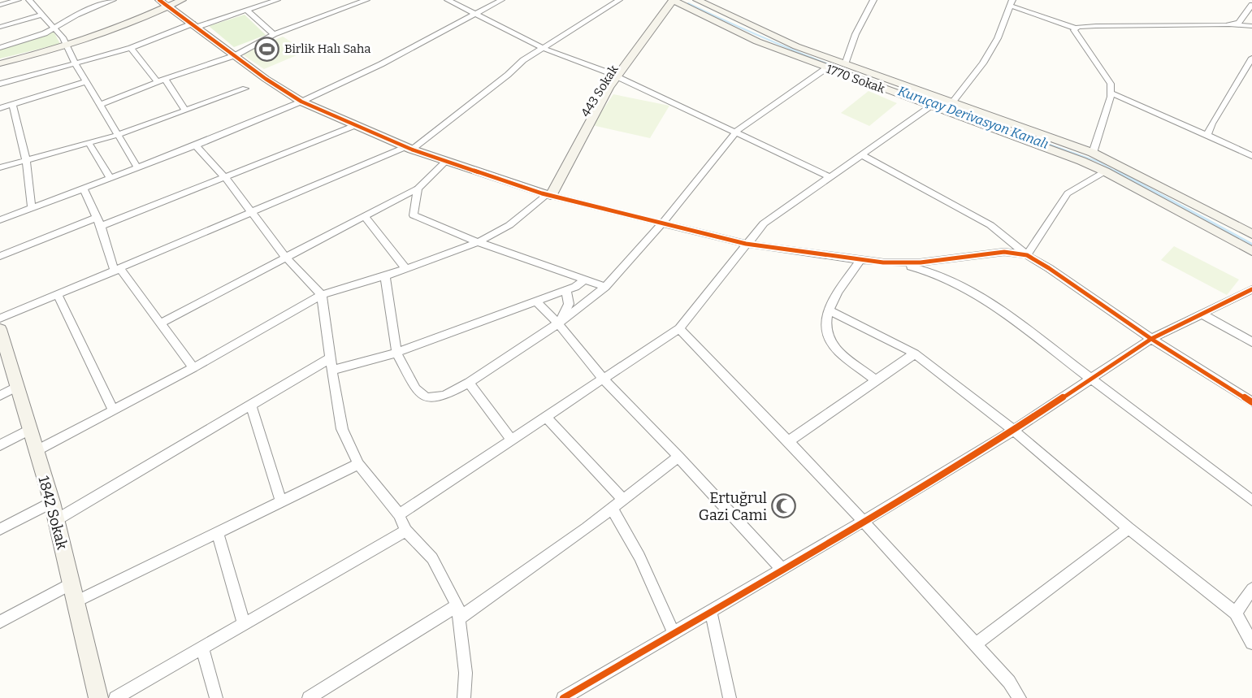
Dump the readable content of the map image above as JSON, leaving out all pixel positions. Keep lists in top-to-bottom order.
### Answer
{
  "streets": {
    "street": ["1770 Sokak", "443 Sokak", "1842 Sokak"]
  },
  "water": ["Kuruçay Derivasyon Kanalı"],
  "places": {
    "sports": ["Birlik Halı Saha"],
    "mosque": ["Ertuğrul Gazi Cami"]
  }
}
